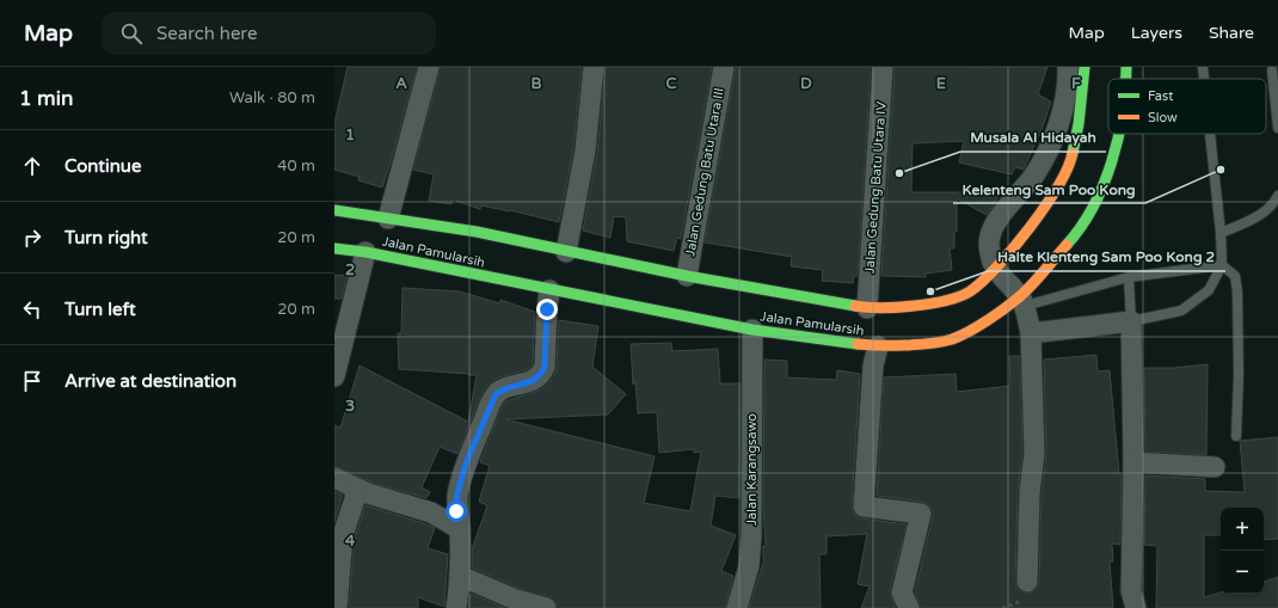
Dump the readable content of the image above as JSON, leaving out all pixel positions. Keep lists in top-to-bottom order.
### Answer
{
  "streets": {
    "highway": ["Jalan Pamularsih"],
    "street": ["Jalan Gedung Batu Utara III", "Jalan Gedung Batu Utara IV", "Jalan Karangsawo"]
  },
  "crossings": [
    ["Jalan Gedung Batu Utara III", "Jalan Pamularsih"],
    ["Jalan Gedung Batu Utara IV", "Jalan Pamularsih"],
    ["Jalan Pamularsih", "Jalan Karangsawo"]
  ],
  "places": ["Kelenteng Sam Poo Kong", "Musala Al Hidayah", "Halte Klenteng Sam Poo Kong 2"],
  "legend": ["Fast", "Slow"],
  "page": {
    "header": "Map",
    "search": "Search here",
    "nav": ["Map", "Layers", "Share"],
    "heading": ["1 min", "Walk · 80 m"],
    "list": [
      ["Continue", "40 m"],
      ["Turn right", "20 m"],
      ["Turn left", "20 m"],
      "Arrive at destination"
    ],
    "map_buttons": ["+", "−"]
  },
  "grid": {
    "columns": [
      "A",
      "B",
      "C",
      "D",
      "E",
      "F"
    ],
    "rows": [
      "1",
      "2",
      "3",
      "4"
    ]
  }
}
